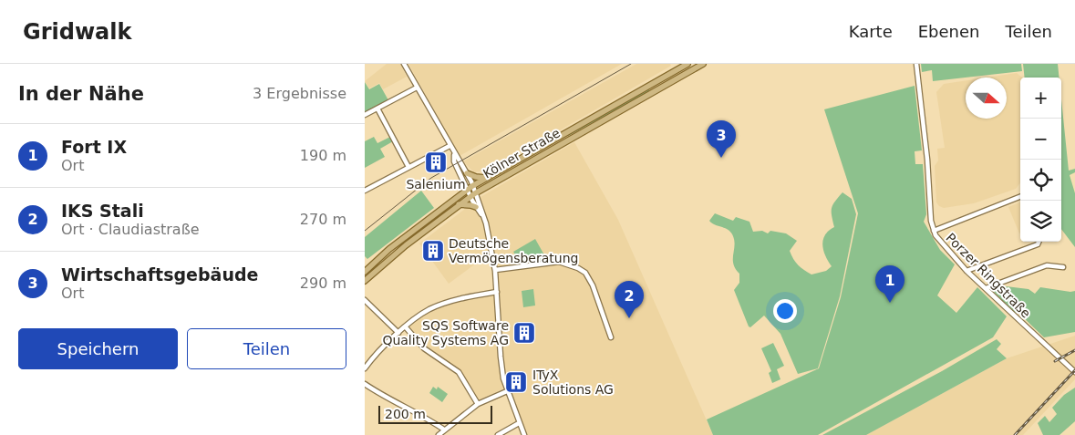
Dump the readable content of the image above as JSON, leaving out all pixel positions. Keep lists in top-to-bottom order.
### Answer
{
  "streets": {
    "main road": ["Kölner Straße"],
    "street": ["Porzer Ringstraße"]
  },
  "places": {
    "building": [
      "Salenium",
      "Deutsche Vermögensberatung",
      "SQS Software Quality Systems AG",
      "ITyX Solutions AG"
    ]
  },
  "scale_bar": "200 m",
  "north": "right",
  "page": {
    "header": "Gridwalk",
    "nav": ["Karte", "Ebenen", "Teilen"],
    "heading": ["In der Nähe", "3 Ergebnisse"],
    "map_buttons": ["+", "−"],
    "pins": ["3", "1", "2"],
    "list": [
      {
        "mark": "1",
        "name": "Fort IX",
        "note": "Ort",
        "value": "190 m"
      },
      {
        "mark": "2",
        "name": "IKS Stali",
        "note": "Ort · Claudiastraße",
        "value": "270 m"
      },
      {
        "mark": "3",
        "name": "Wirtschaftsgebäude",
        "note": "Ort",
        "value": "290 m"
      }
    ],
    "buttons": ["Speichern", "Teilen"],
    "scale": "200 m"
  }
}
